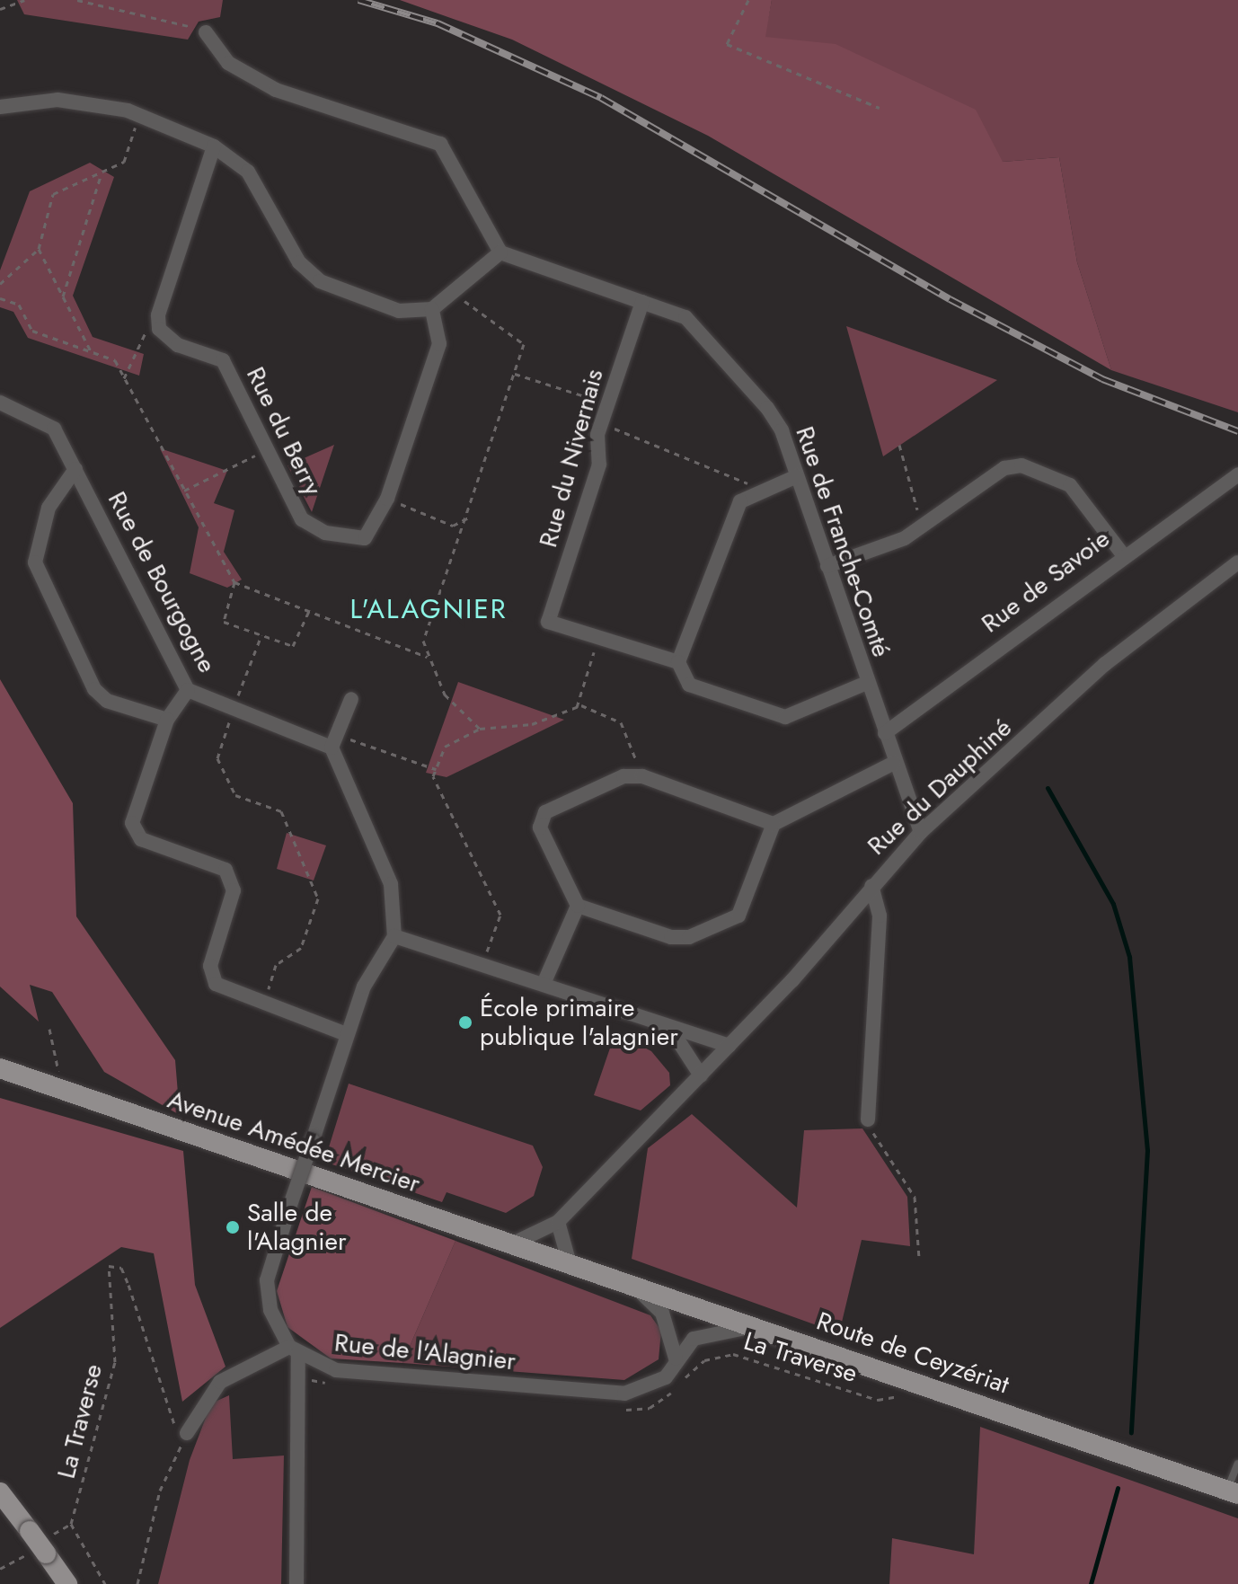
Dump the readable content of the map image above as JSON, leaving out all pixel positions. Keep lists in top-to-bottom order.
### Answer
{
  "streets": {
    "main road": ["Avenue Amédée Mercier", "Route de Ceyzériat"],
    "street": [
      "Rue du Berry",
      "Rue du Nivernais",
      "Rue de Franche-Comté",
      "Rue de Savoie",
      "Rue de Bourgogne",
      "Rue du Dauphiné",
      "Rue de l'Alagnier"
    ],
    "path": ["La Traverse"]
  },
  "crossings": [
    ["Rue du Nivernais", "Rue de Franche-Comté"],
    ["Rue de Franche-Comté", "Rue de Savoie"],
    ["Rue de Franche-Comté", "Rue du Dauphiné"],
    ["Avenue Amédée Mercier", "Route de Ceyzériat"],
    ["Rue de l'Alagnier", "Route de Ceyzériat"]
  ],
  "districts": ["L'ALAGNIER"],
  "places": ["École primaire publique l'alagnier", "Salle de l'Alagnier"]
}
